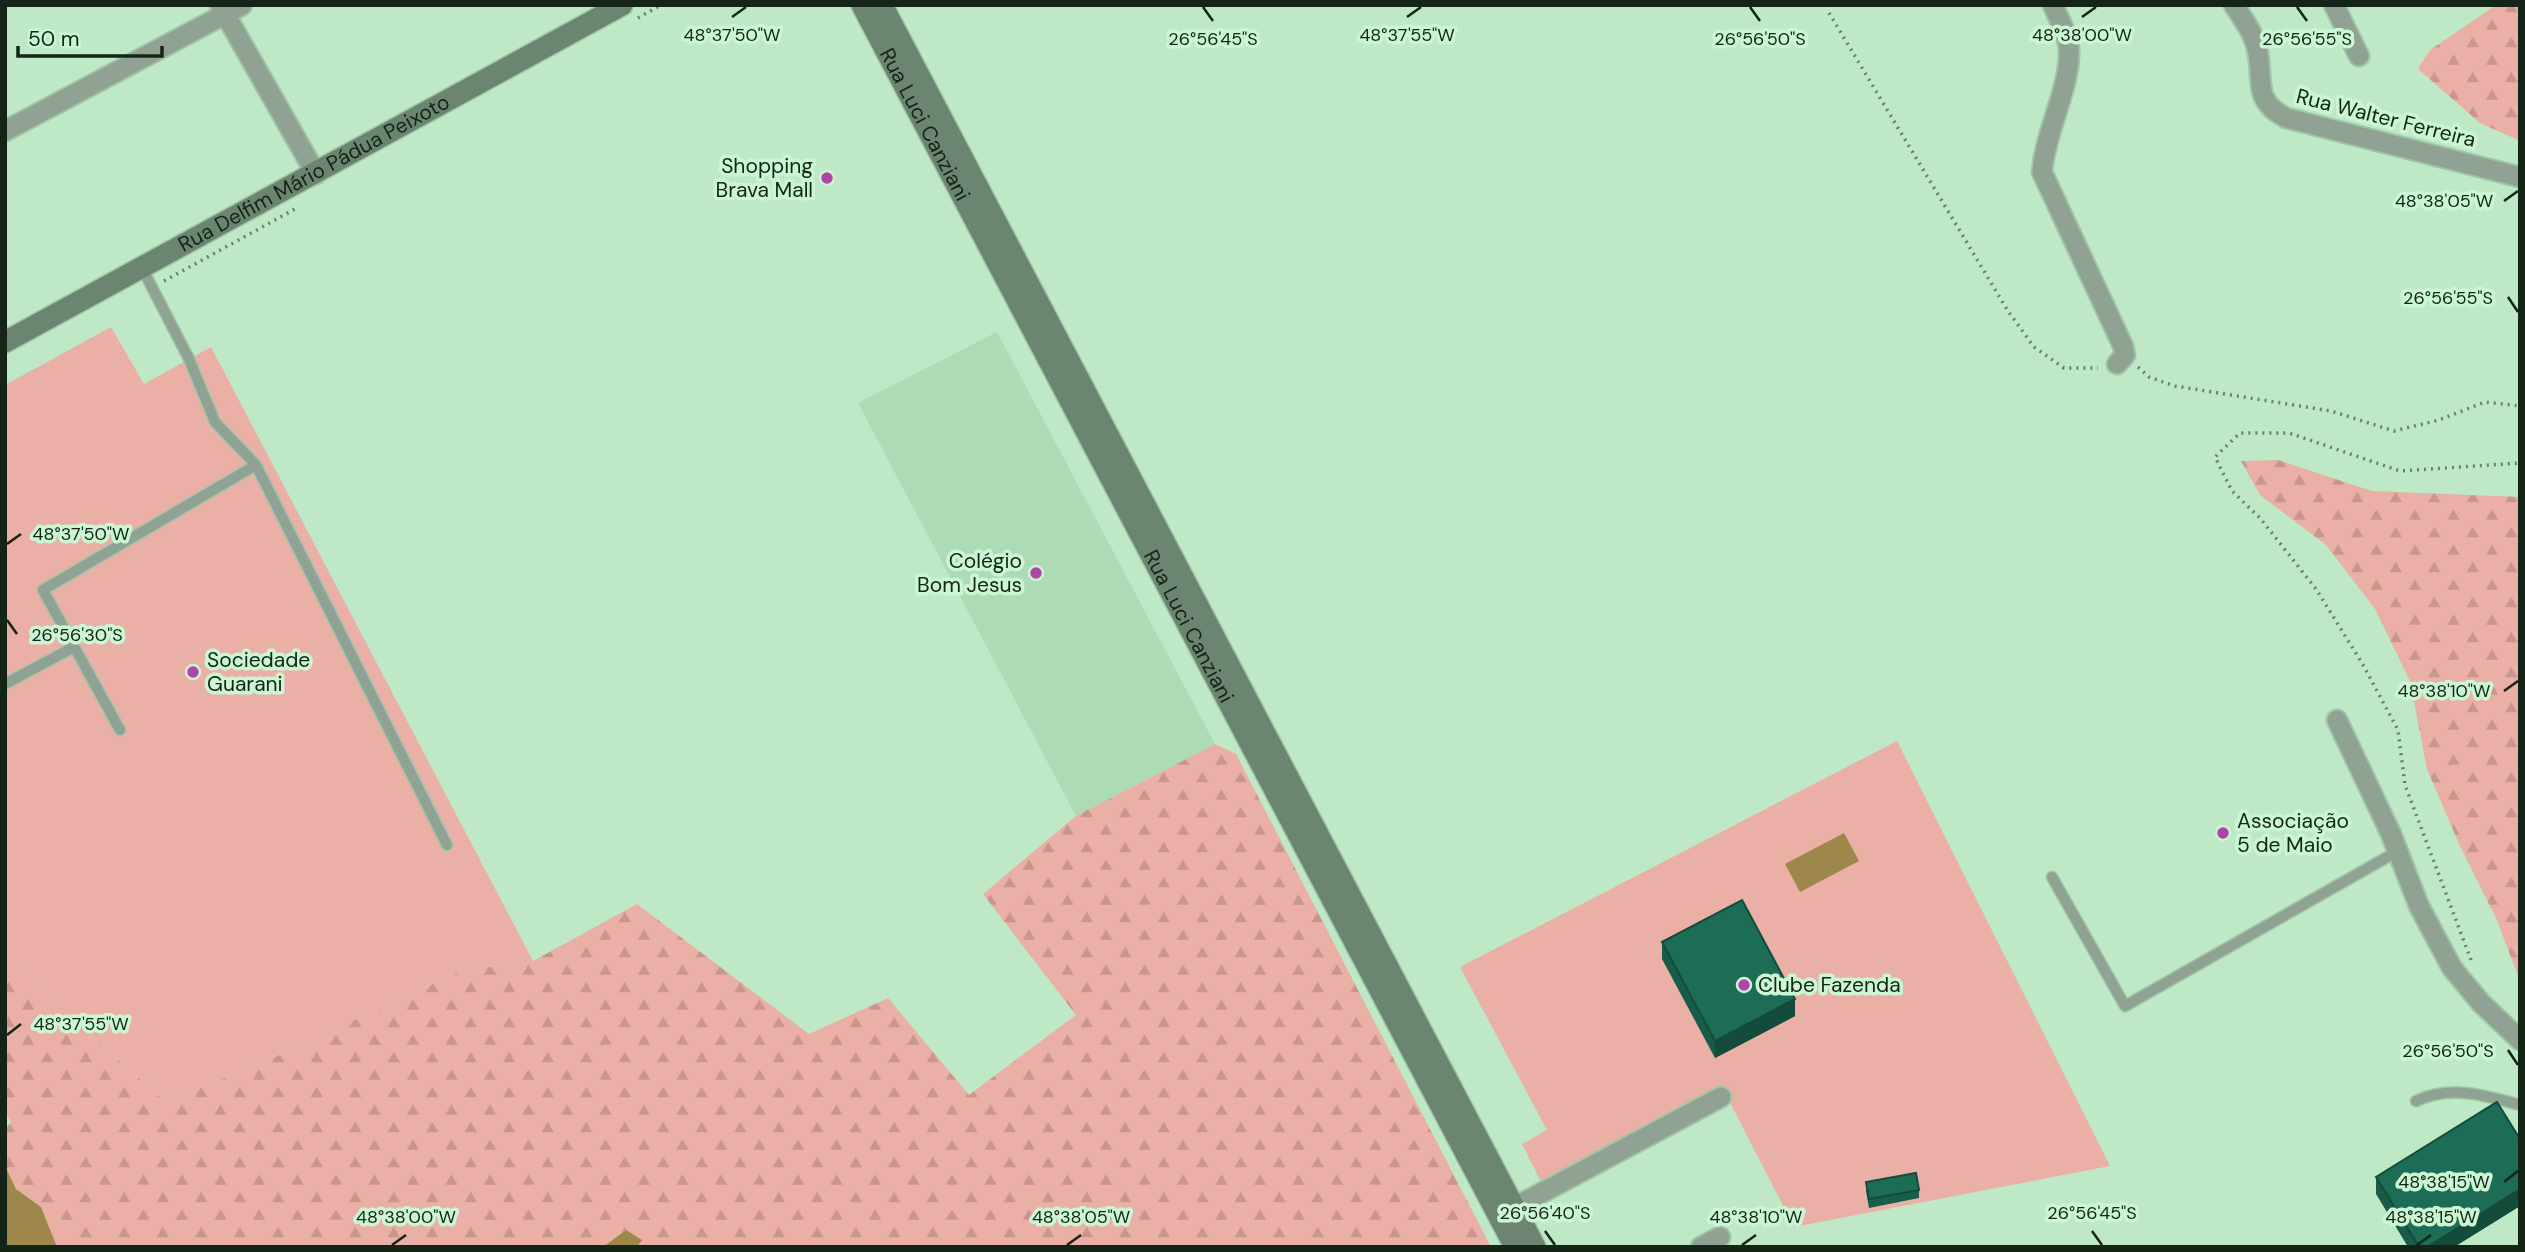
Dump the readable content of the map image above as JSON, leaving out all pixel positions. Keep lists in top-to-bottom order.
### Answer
{
  "streets": {
    "main road": ["Rua Luci Canziani", "Rua Delfim Mário Pádua Peixoto"],
    "street": ["Rua Walter Ferreira"]
  },
  "places": [
    "Shopping Brava Mall",
    "Colégio Bom Jesus",
    "Sociedade Guarani",
    "Associação 5 de Maio",
    "Clube Fazenda"
  ],
  "scale_bar": "50 m",
  "coordinates": [
    "48°37'50\"W",
    "48°37'55\"W",
    "48°38'00\"W",
    "26°56'45\"S",
    "26°56'50\"S",
    "26°56'55\"S",
    "48°38'05\"W",
    "26°56'30\"S",
    "48°38'10\"W",
    "48°38'15\"W",
    "26°56'40\"S"
  ]
}
